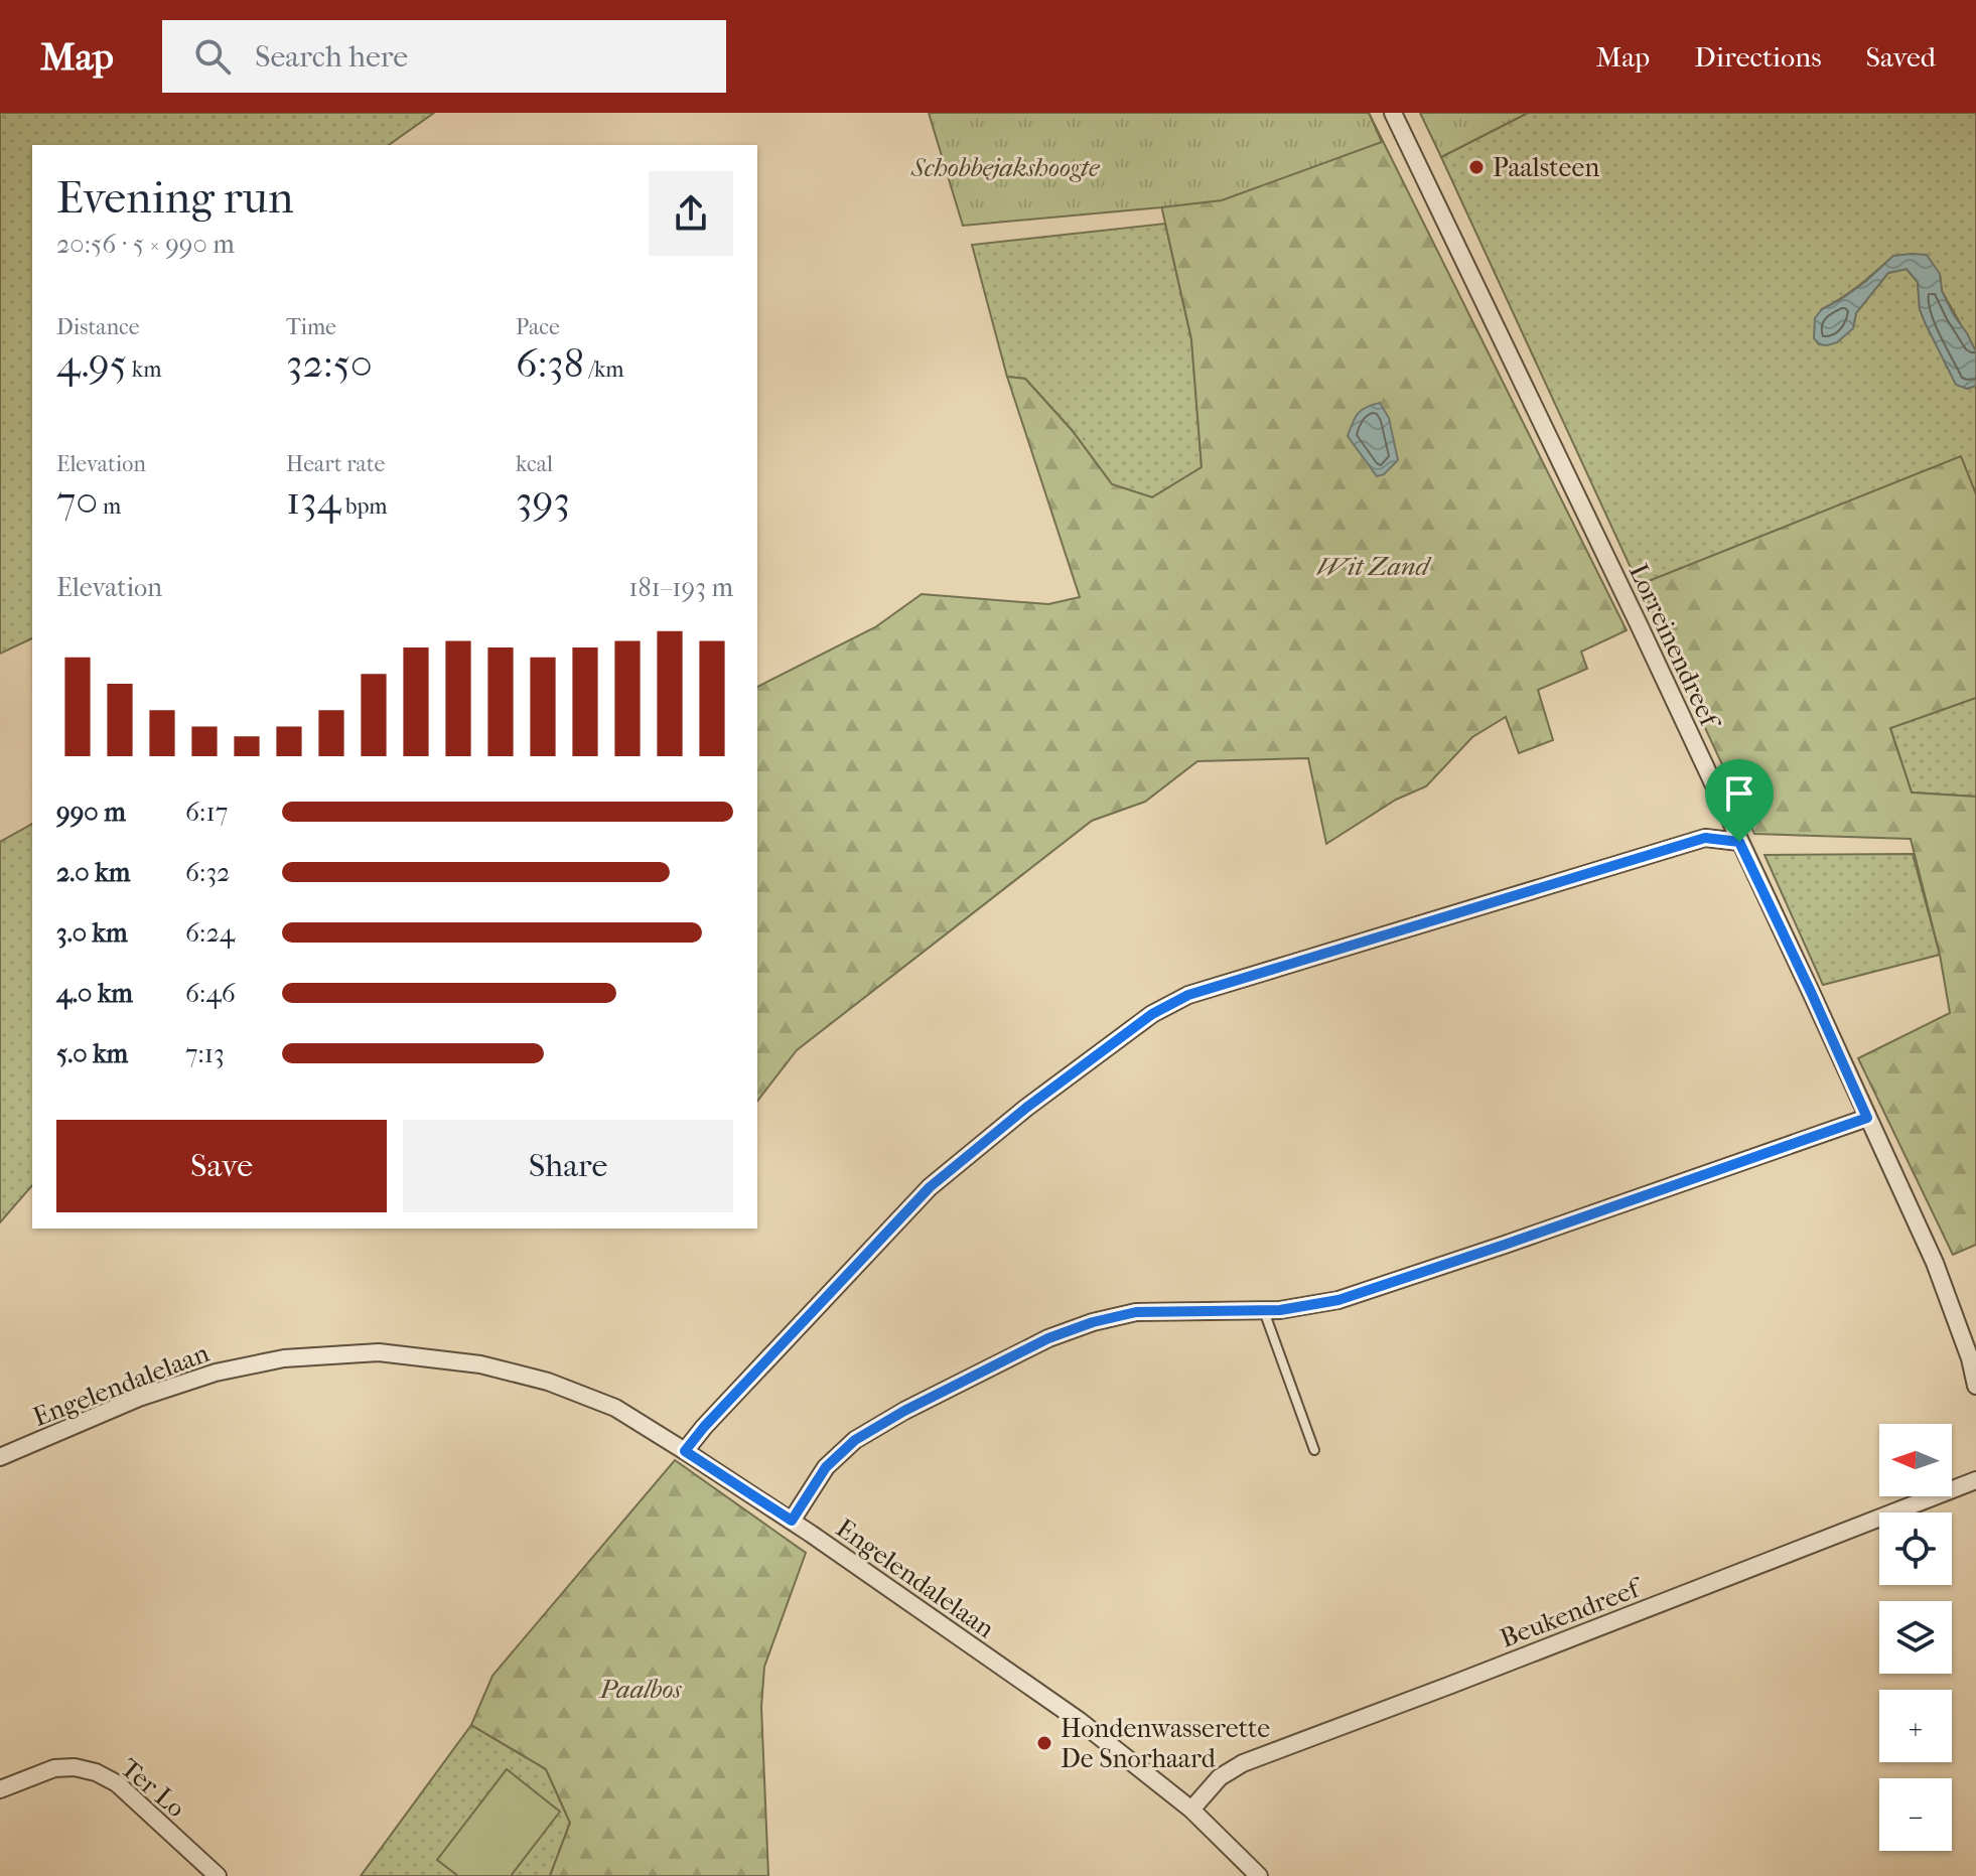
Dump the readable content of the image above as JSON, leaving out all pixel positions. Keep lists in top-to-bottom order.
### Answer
{
  "streets": {
    "street": [
      "Lorreinendreef",
      "Engelendalelaan",
      "Beukendreef",
      "Ter Lo"
    ]
  },
  "crossings": [
    ["Engelendalelaan", "Beukendreef"]
  ],
  "parks": ["Schobbejakshoogte", "Wit Zand", "Paalbos"],
  "places": ["Paalsteen", "Hondenwasserette De Snorhaard"],
  "north": "left",
  "page": {
    "header": "Map",
    "search": "Search here",
    "nav": ["Map", "Directions", "Saved"],
    "heading": ["Evening run", "20:56 · 5 × 990 m"],
    "stats": [
      ["Distance", "4.95 km"],
      ["Time", "32:50"],
      ["Pace", "6:38 /km"],
      ["Elevation", "70 m"],
      ["Heart rate", "134 bpm"],
      ["kcal", "393"]
    ],
    "chart": ["Elevation", "181–193 m"],
    "list": [
      {
        "name": "990 m",
        "note": "6:17"
      },
      {
        "name": "2.0 km",
        "note": "6:32"
      },
      {
        "name": "3.0 km",
        "note": "6:24"
      },
      {
        "name": "4.0 km",
        "note": "6:46"
      },
      {
        "name": "5.0 km",
        "note": "7:13"
      }
    ],
    "buttons": ["Save", "Share"],
    "map_buttons": ["+", "−"]
  }
}
